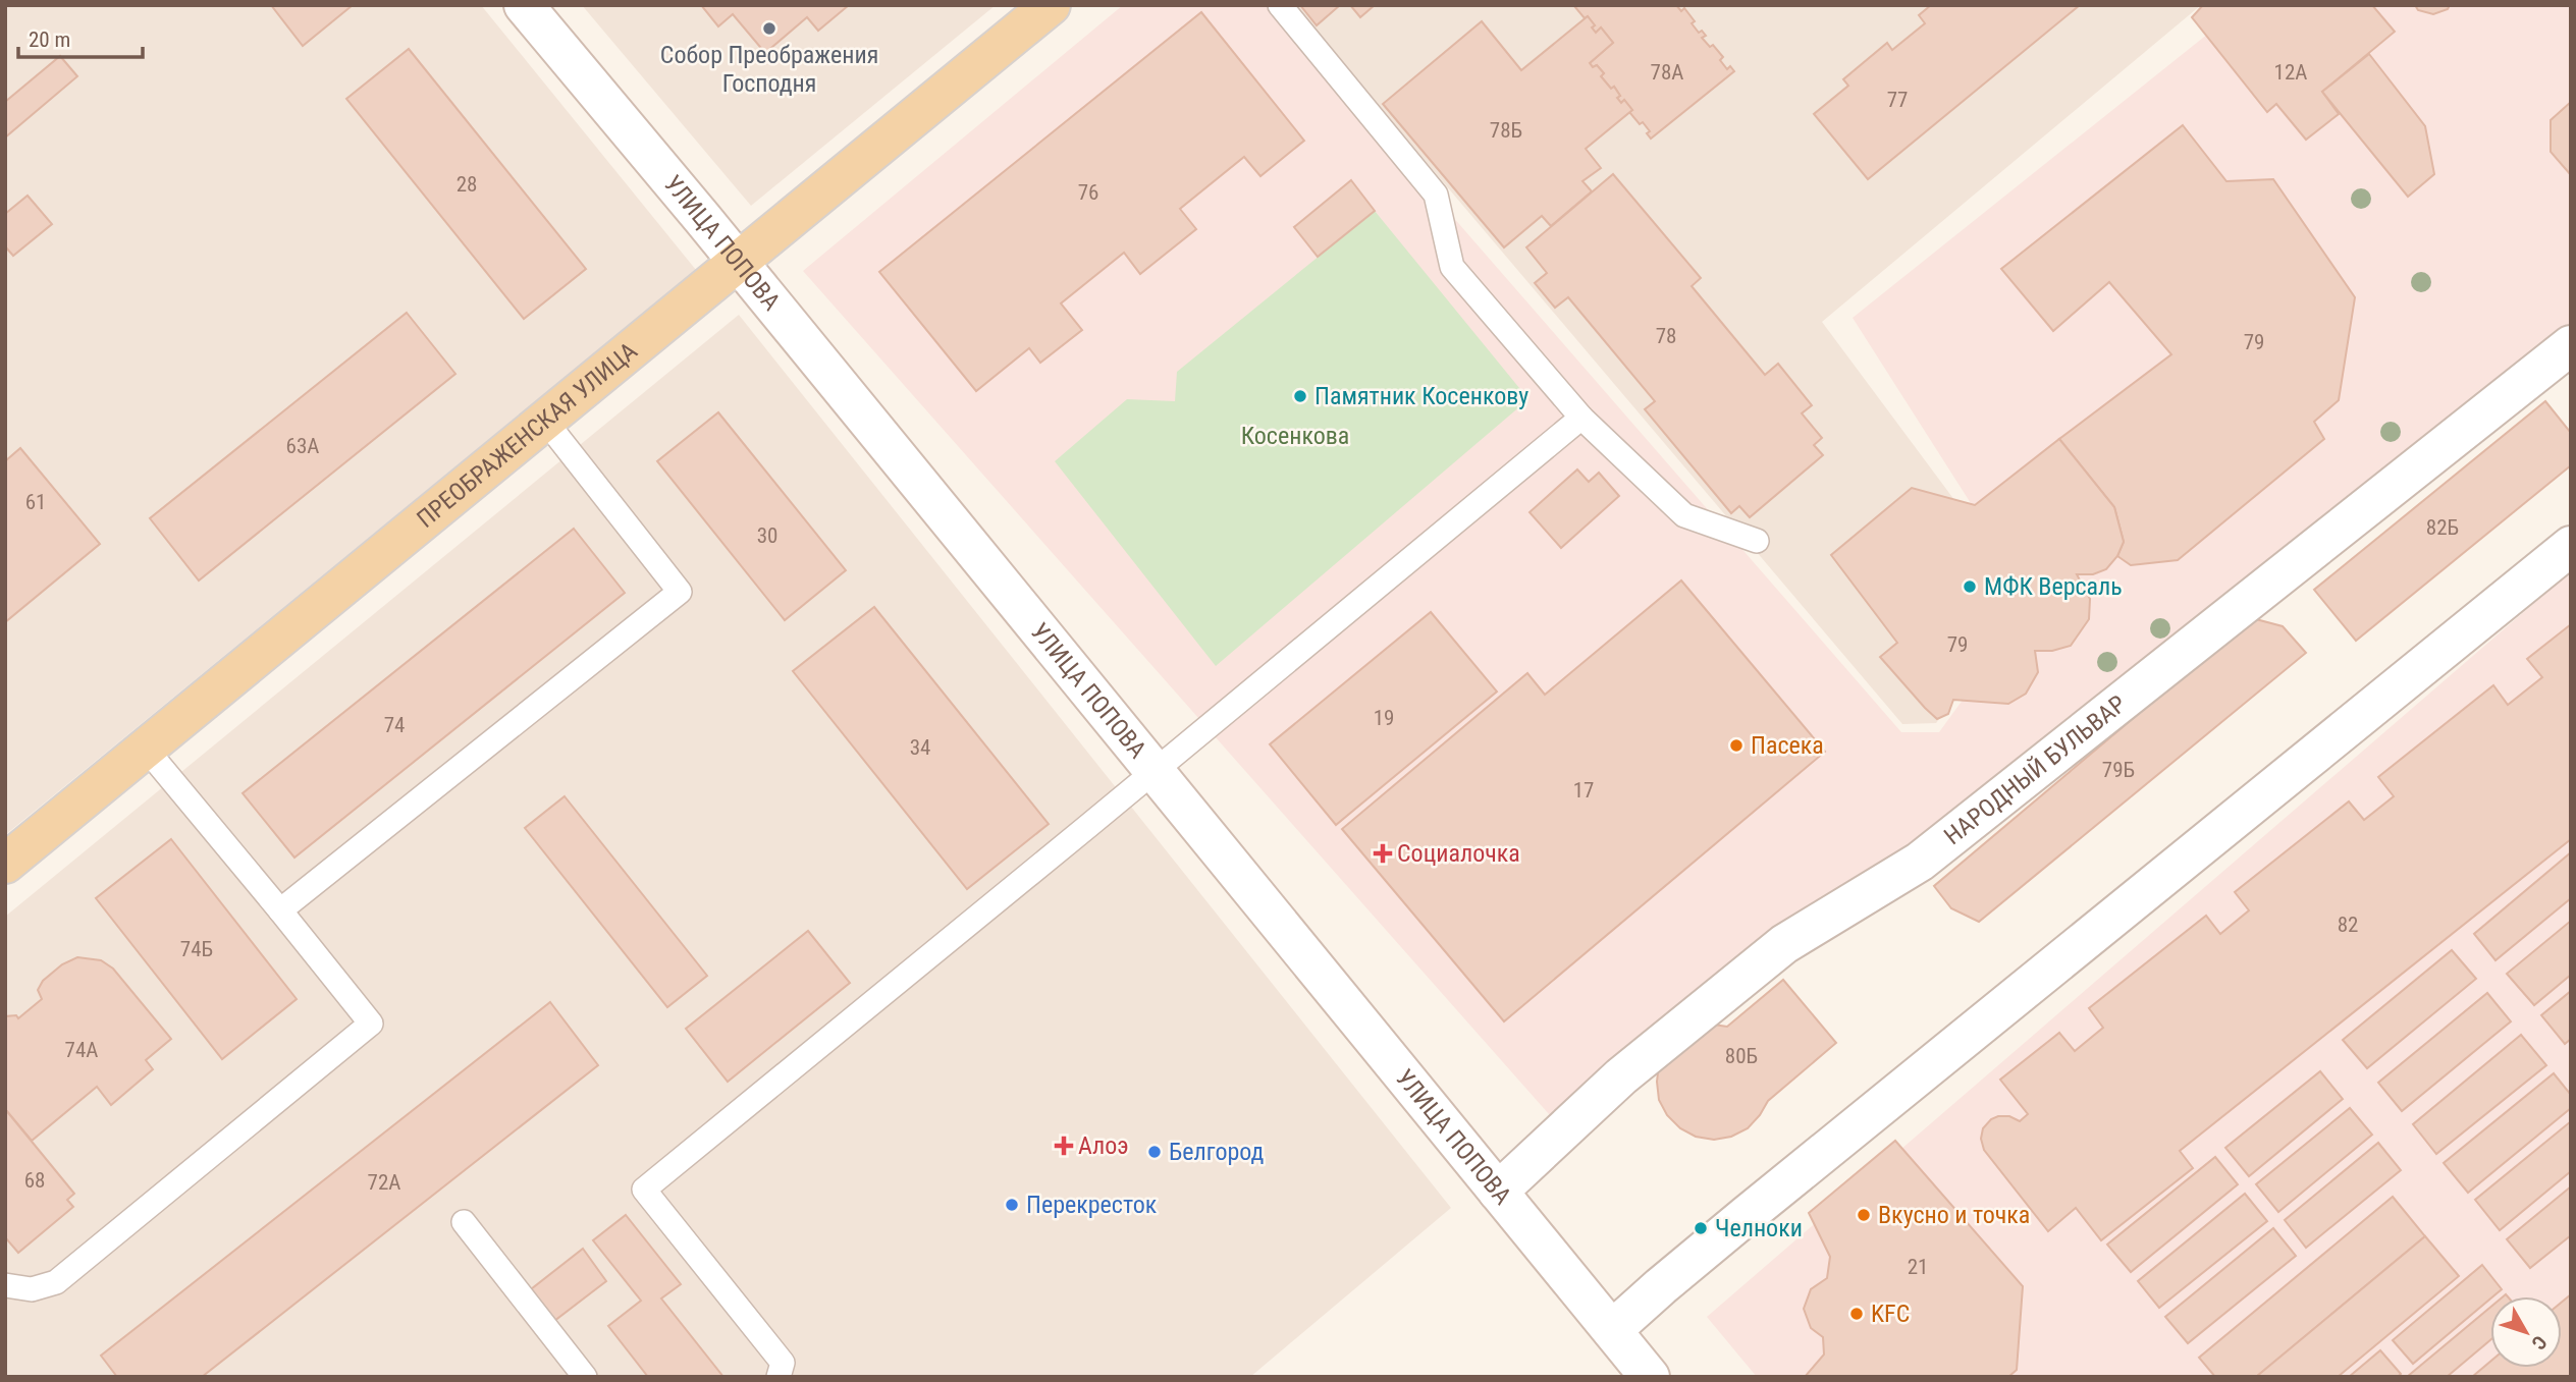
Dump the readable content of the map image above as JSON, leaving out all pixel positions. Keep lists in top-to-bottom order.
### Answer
{
  "streets": {
    "main road": ["ПРЕОБРАЖЕНСКАЯ УЛИЦА"],
    "street": ["УЛИЦА ПОПОВА", "НАРОДНЫЙ БУЛЬВАР"]
  },
  "crossings": [
    ["УЛИЦА ПОПОВА", "ПРЕОБРАЖЕНСКАЯ УЛИЦА"],
    ["УЛИЦА ПОПОВА", "НАРОДНЫЙ БУЛЬВАР"]
  ],
  "parks": ["Косенкова"],
  "places": {
    "other": [
      "Собор Преображения Господня",
      "Памятник Косенкову",
      "МФК Версаль",
      "Пасека",
      "Белгород",
      "Перекресток",
      "Вкусно и точка",
      "Челноки",
      "KFC"
    ],
    "health": ["Социалочка", "Алоэ"]
  },
  "house_numbers": [
    "78А",
    "12А",
    "77",
    "78Б",
    "28",
    "76",
    "78",
    "79",
    "63А",
    "61",
    "82Б",
    "30",
    "79",
    "19",
    "74",
    "34",
    "79Б",
    "17",
    "82",
    "74Б",
    "74А",
    "80Б",
    "68",
    "72А",
    "21"
  ],
  "scale_bar": "20 m",
  "north": "bottom right"
}
